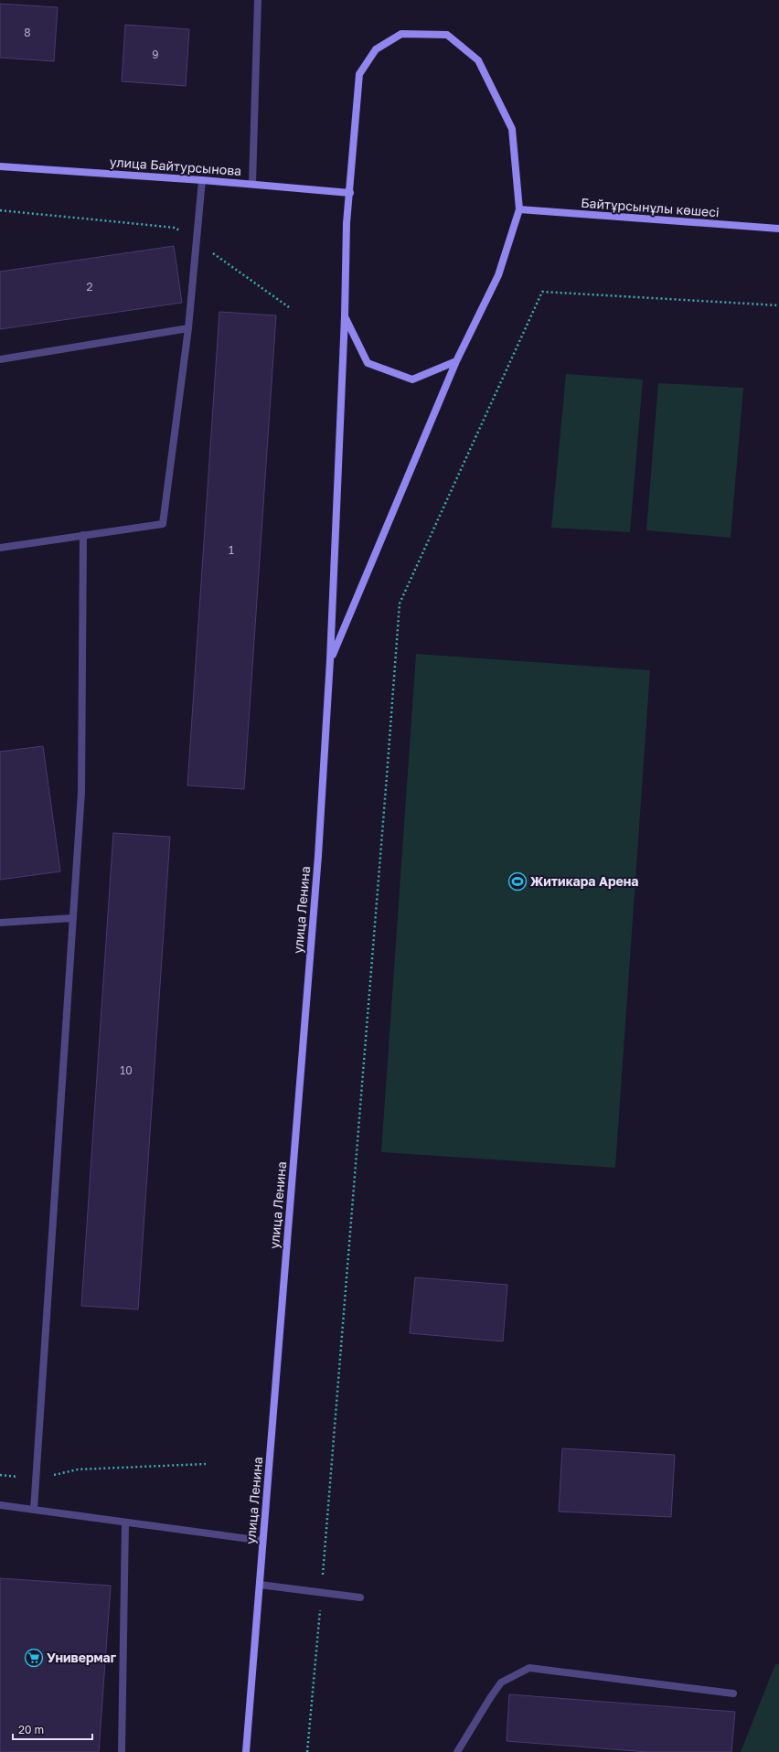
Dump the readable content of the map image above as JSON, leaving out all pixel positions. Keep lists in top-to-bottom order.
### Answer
{
  "streets": {
    "street": ["улица Байтурсынова", "Байтұрсынұлы көшесі", "улица Ленина"]
  },
  "crossings": [
    ["улица Байтурсынова", "улица Ленина"],
    ["Байтұрсынұлы көшесі", "улица Ленина"]
  ],
  "places": {
    "sports": ["Житикара Арена"],
    "supermarket": ["Универмаг"]
  },
  "house_numbers": [
    "8",
    "9",
    "2",
    "1",
    "10"
  ],
  "scale_bar": "20 m"
}
